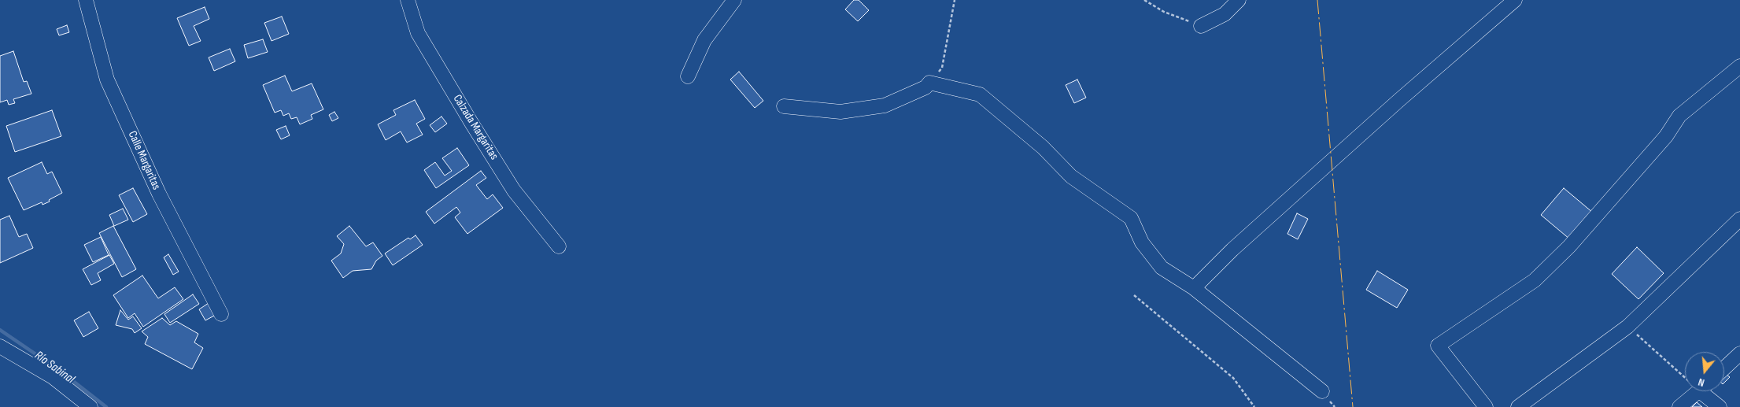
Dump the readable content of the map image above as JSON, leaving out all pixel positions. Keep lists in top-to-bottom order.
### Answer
{
  "streets": {
    "street": ["Calzada Margaritas", "Calle Margaritas"]
  },
  "water": ["Río Sabinal"],
  "north": "bottom"
}
